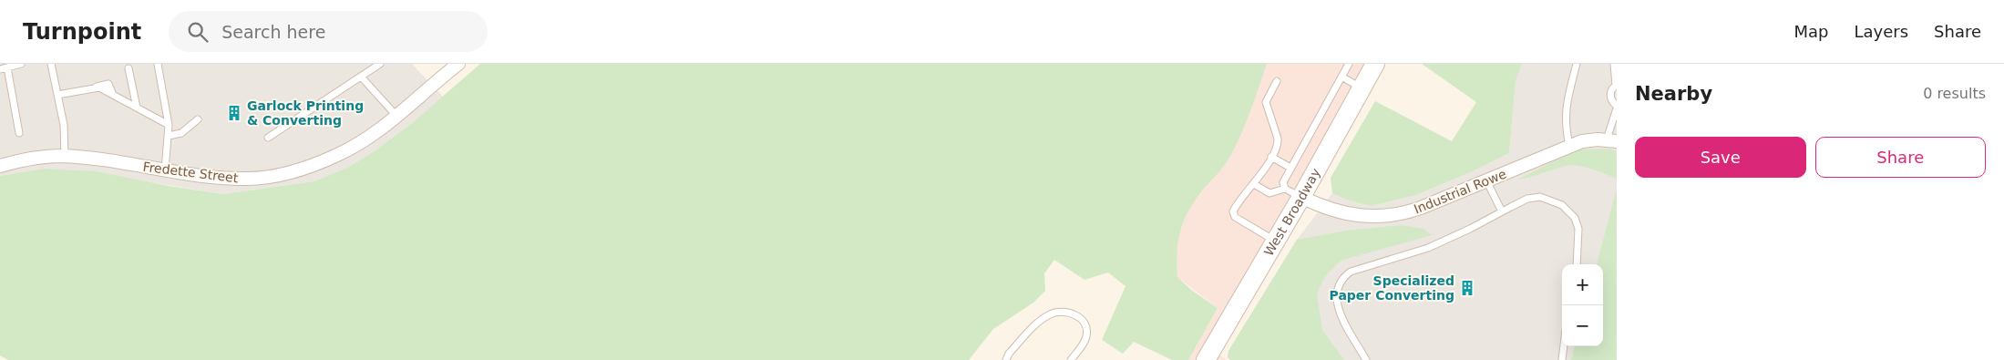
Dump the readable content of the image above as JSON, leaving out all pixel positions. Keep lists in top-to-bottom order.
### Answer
{
  "streets": {
    "main road": ["West Broadway"],
    "street": ["Fredette Street", "Industrial Rowe"]
  },
  "crossings": [
    ["Industrial Rowe", "West Broadway"]
  ],
  "places": {
    "building": ["Garlock Printing & Converting", "Specialized Paper Converting"]
  },
  "page": {
    "header": "Turnpoint",
    "search": "Search here",
    "nav": ["Map", "Layers", "Share"],
    "heading": ["Nearby", "0 results"],
    "buttons": ["Save", "Share"],
    "map_buttons": ["+", "−"]
  }
}
